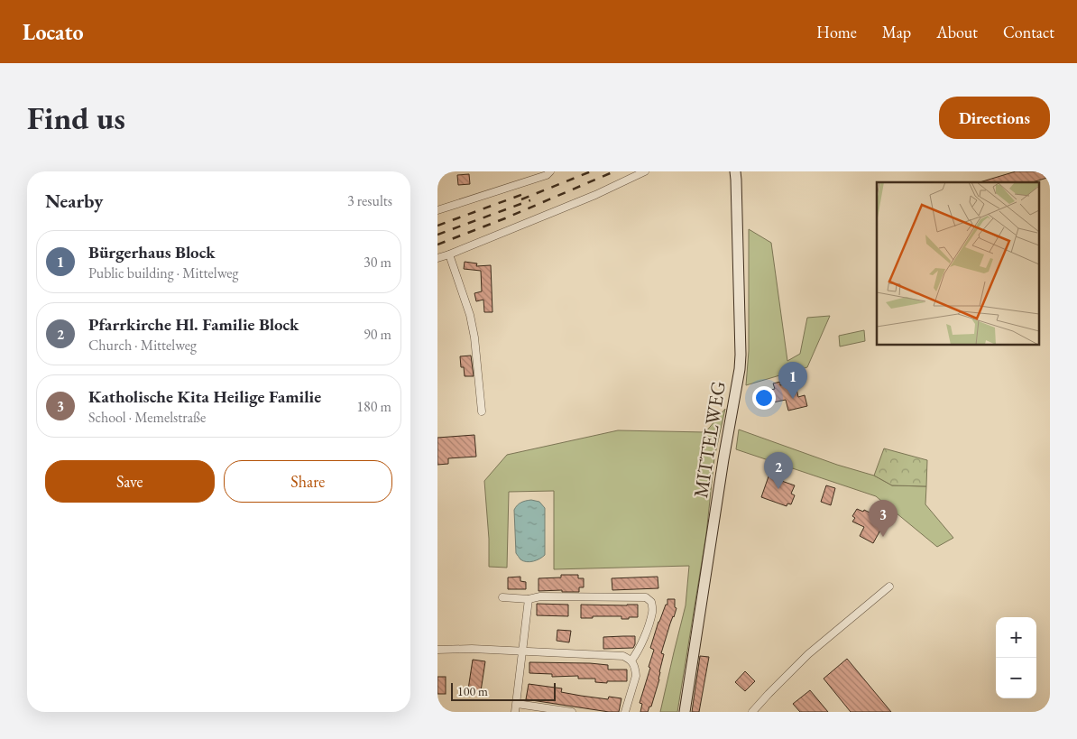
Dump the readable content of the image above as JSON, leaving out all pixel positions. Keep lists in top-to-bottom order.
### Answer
{
  "streets": {
    "main road": ["MITTELWEG"]
  },
  "scale_bar": "100 m",
  "page": {
    "header": "Locato",
    "nav": [
      "Home",
      "Map",
      "About",
      "Contact"
    ],
    "buttons": [
      "Directions",
      ["Save", "Share"]
    ],
    "title": "Find us",
    "heading": ["Nearby", "3 results"],
    "list": [
      {
        "mark": "1",
        "name": "Bürgerhaus Block",
        "note": "Public building · Mittelweg",
        "value": "30 m"
      },
      {
        "mark": "2",
        "name": "Pfarrkirche Hl. Familie Block",
        "note": "Church · Mittelweg",
        "value": "90 m"
      },
      {
        "mark": "3",
        "name": "Katholische Kita Heilige Familie",
        "note": "School · Memelstraße",
        "value": "180 m"
      }
    ],
    "pins": ["1", "2", "3"],
    "map_buttons": ["+", "−"],
    "scale": "100 m"
  }
}
